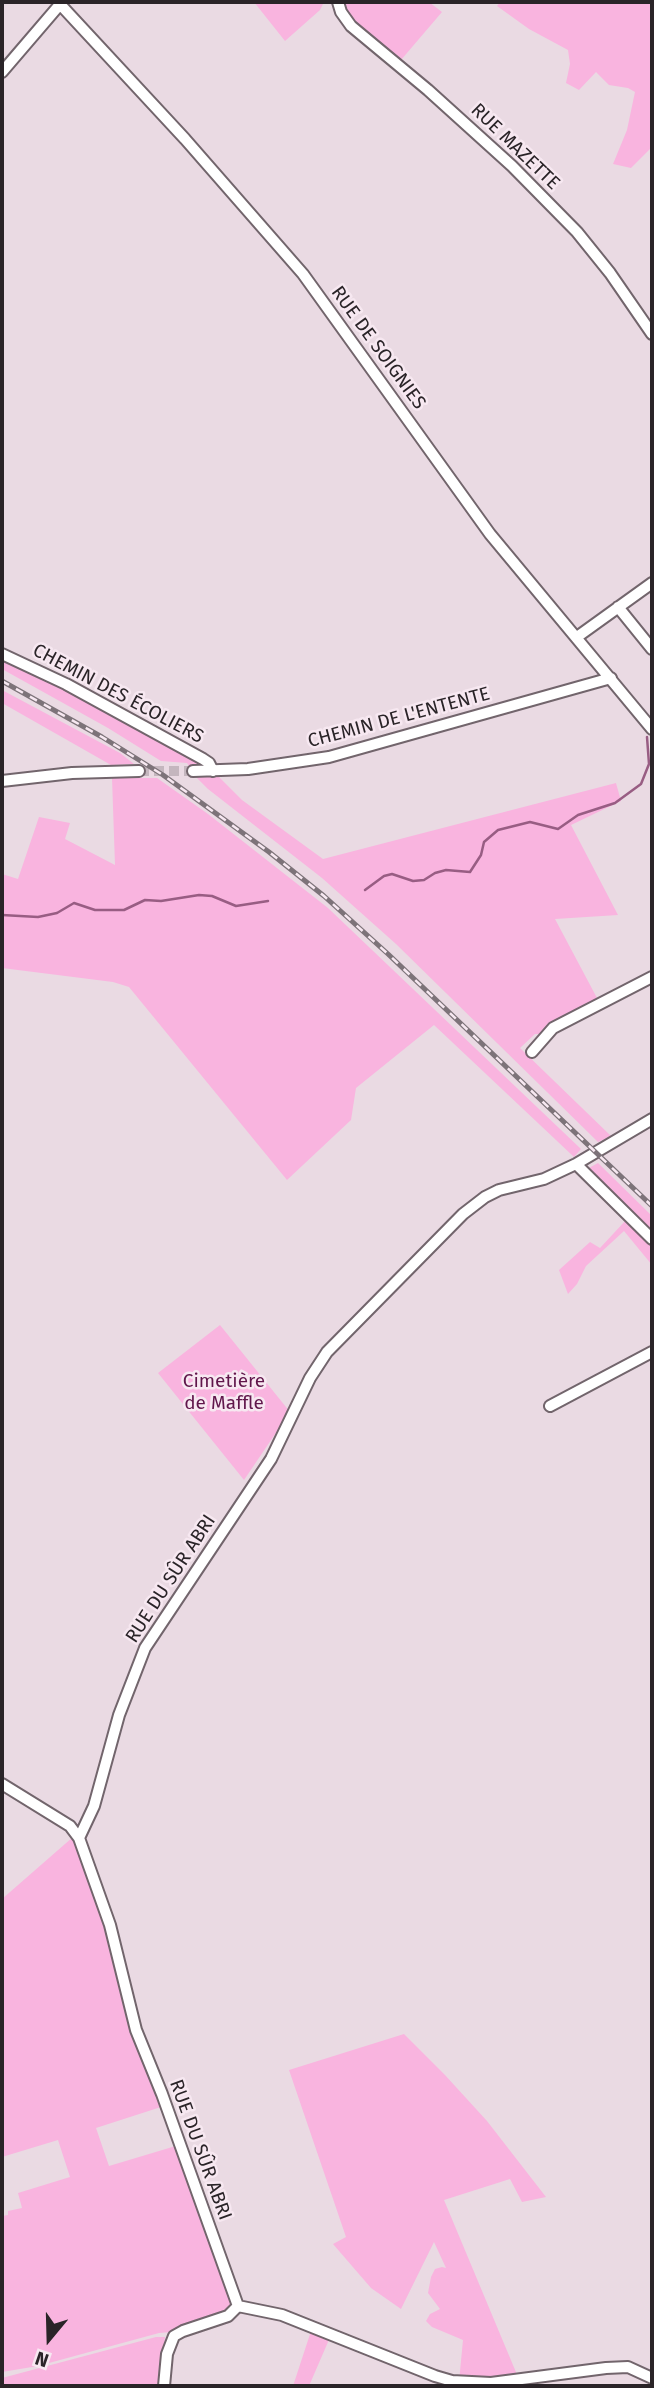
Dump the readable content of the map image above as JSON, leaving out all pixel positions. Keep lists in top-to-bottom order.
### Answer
{
  "streets": {
    "street": [
      "RUE MAZETTE",
      "RUE DE SOIGNIES",
      "CHEMIN DES ÉCOLIERS",
      "CHEMIN DE L'ENTENTE",
      "RUE DU SÛR ABRI"
    ]
  },
  "crossings": [
    ["RUE DE SOIGNIES", "CHEMIN DE L'ENTENTE"],
    ["CHEMIN DES ÉCOLIERS", "CHEMIN DE L'ENTENTE"]
  ],
  "parks": ["Cimetière de Maffle"],
  "north": "bottom"
}
